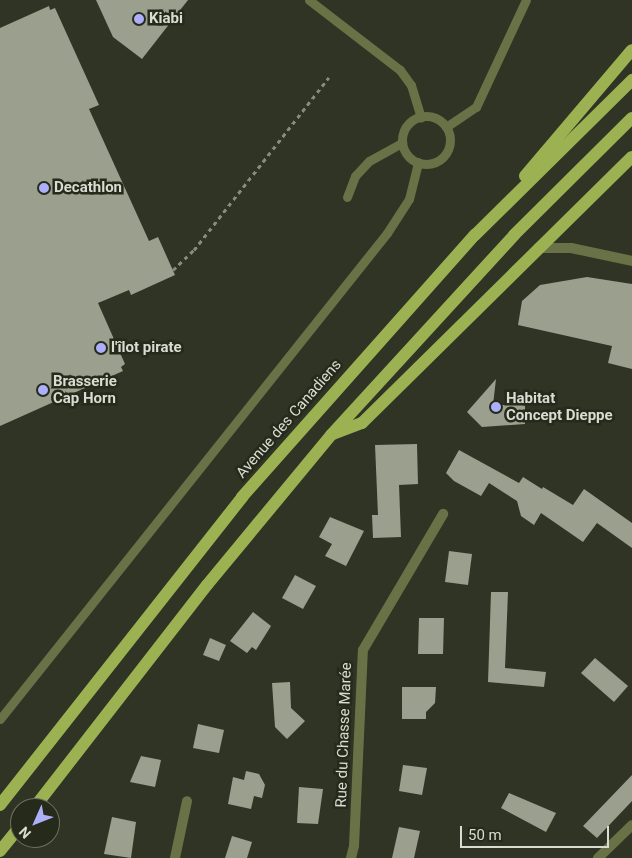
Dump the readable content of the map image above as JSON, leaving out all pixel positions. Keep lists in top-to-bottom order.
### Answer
{
  "streets": {
    "main road": ["Avenue des Canadiens"],
    "street": ["Rue du Chasse Marée"]
  },
  "places": [
    "Kiabi",
    "Decathlon",
    "l'îlot pirate",
    "Brasserie Cap Horn",
    "Habitat Concept Dieppe"
  ],
  "scale_bar": "50 m",
  "north": "bottom left"
}
